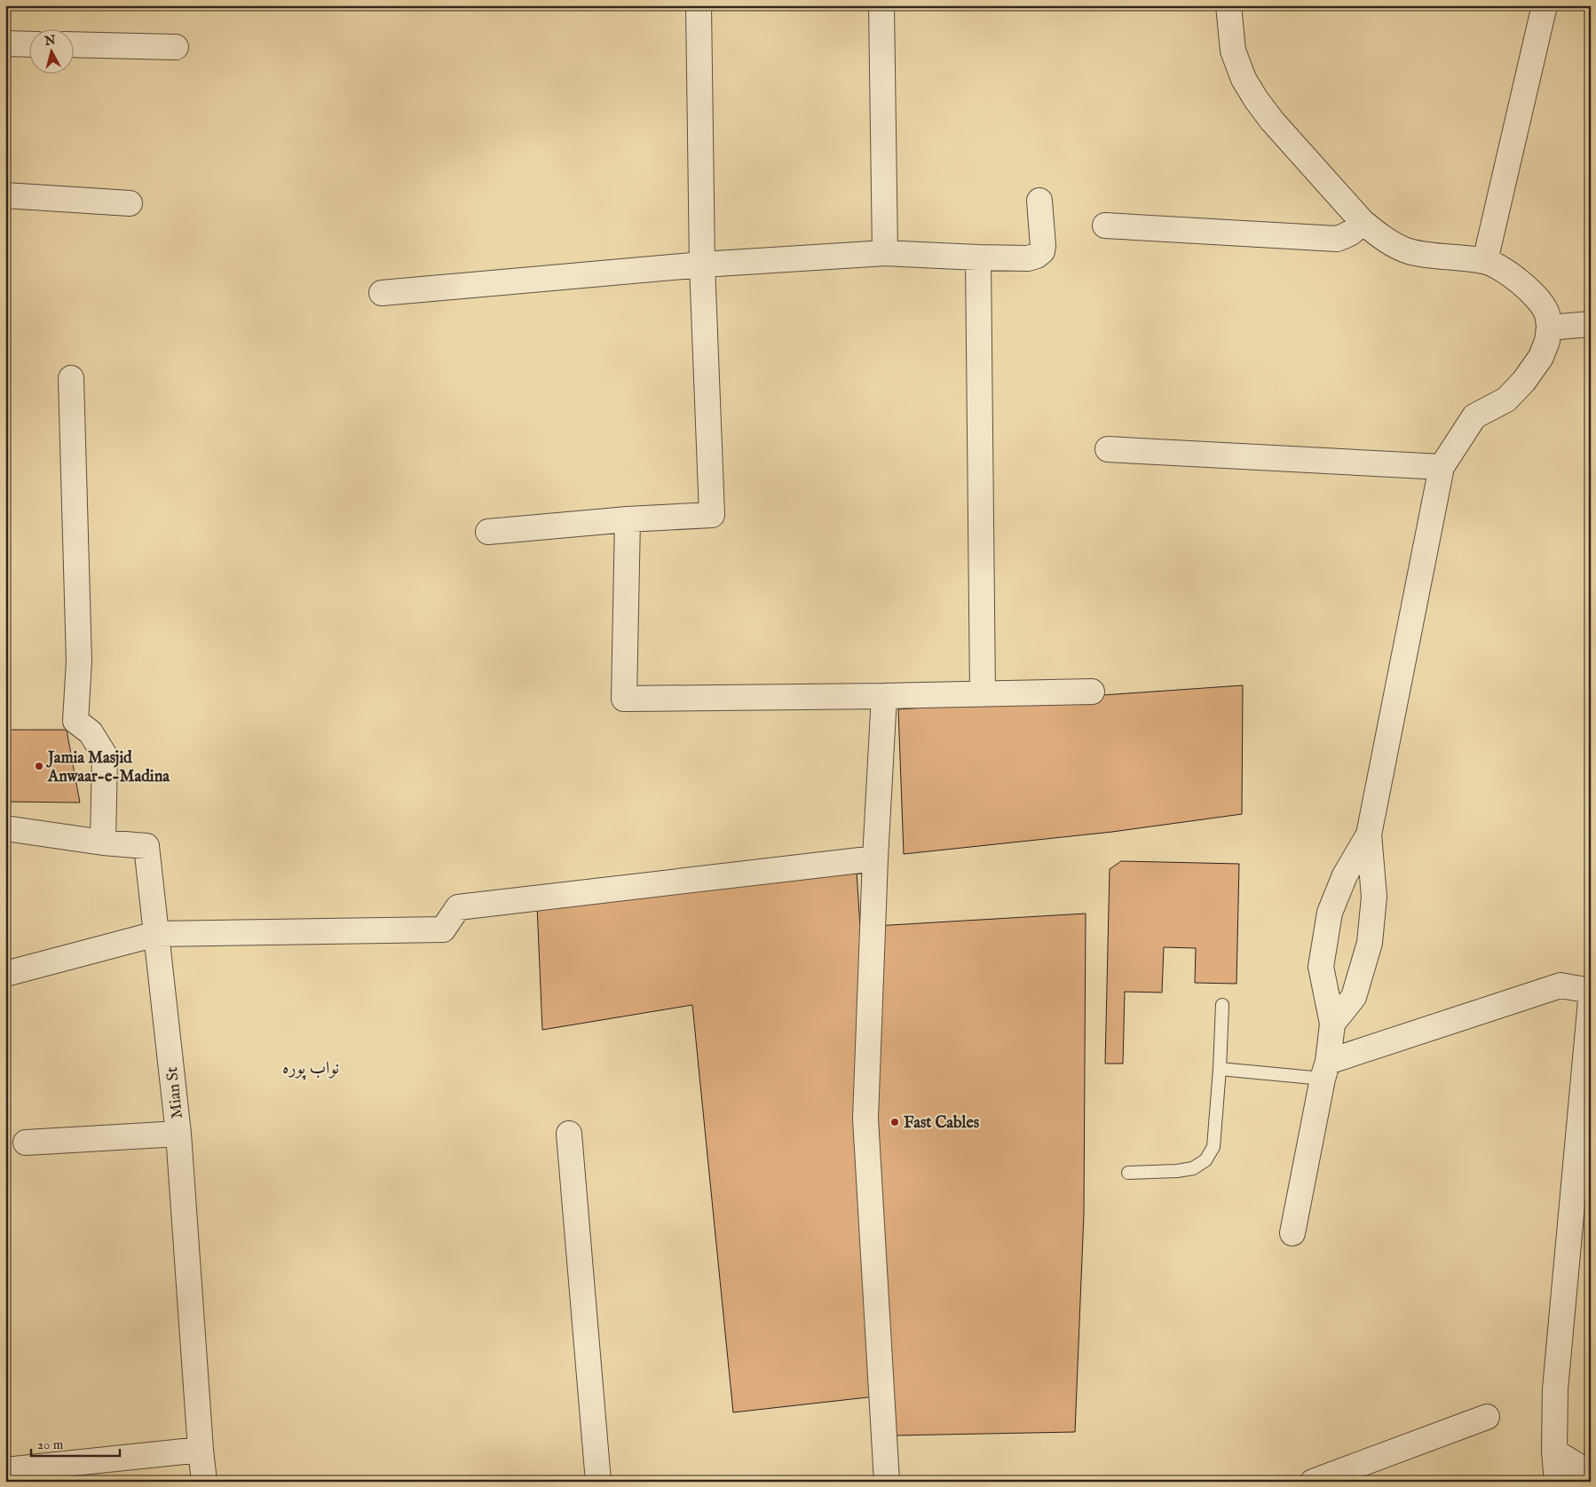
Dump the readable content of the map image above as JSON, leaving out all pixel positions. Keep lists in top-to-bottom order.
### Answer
{
  "streets": {
    "street": ["Mian St"]
  },
  "districts": ["نواب پورہ"],
  "places": ["Jamia Masjid Anwaar-e-Madina", "Fast Cables"],
  "scale_bar": "20 m",
  "north": "top"
}
